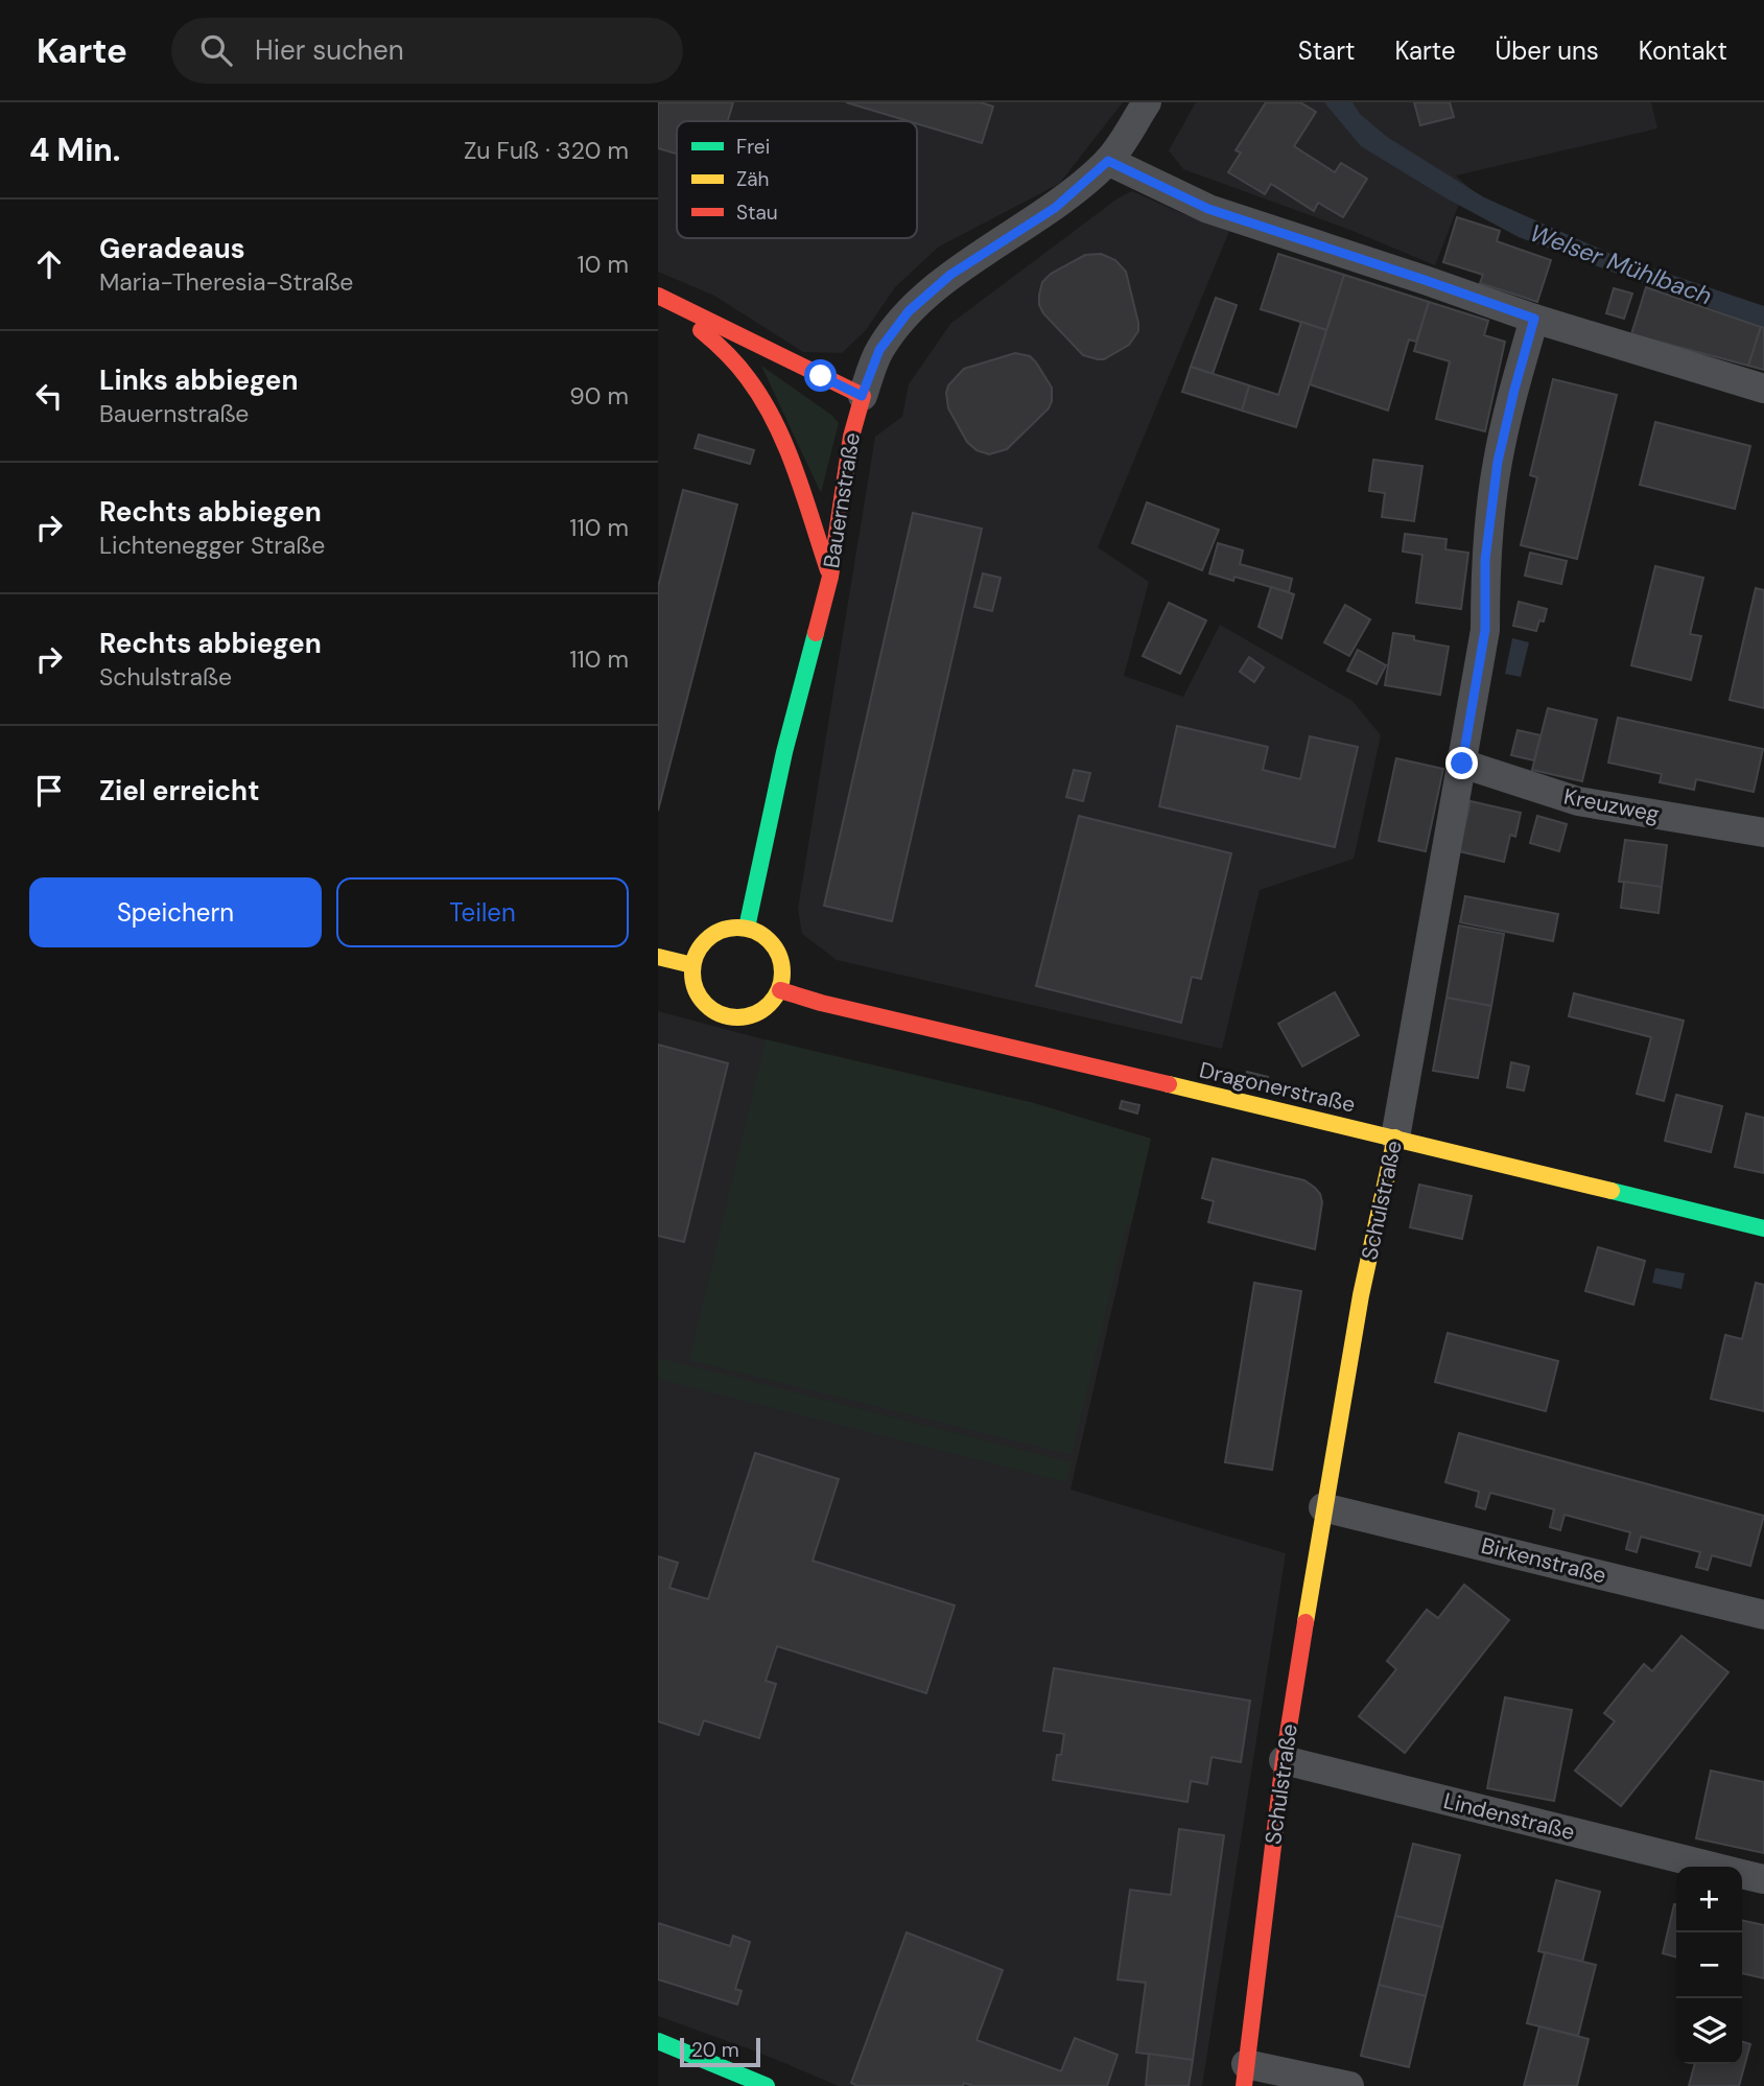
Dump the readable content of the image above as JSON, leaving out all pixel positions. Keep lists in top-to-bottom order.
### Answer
{
  "streets": {
    "main road": ["Bauernstraße", "Dragonerstraße", "Schulstraße"],
    "street": ["Kreuzweg", "Birkenstraße", "Lindenstraße"]
  },
  "crossings": [
    ["Bauernstraße", "Dragonerstraße"],
    ["Kreuzweg", "Schulstraße"],
    ["Dragonerstraße", "Schulstraße"],
    ["Schulstraße", "Birkenstraße"],
    ["Schulstraße", "Lindenstraße"]
  ],
  "water": ["Welser Mühlbach"],
  "legend": ["Frei", "Zäh", "Stau"],
  "scale_bar": "20 m",
  "page": {
    "header": "Karte",
    "search": "Hier suchen",
    "nav": [
      "Start",
      "Karte",
      "Über uns",
      "Kontakt"
    ],
    "heading": ["4 Min.", "Zu Fuß · 320 m"],
    "list": [
      ["Geradeaus", "Maria-Theresia-Straße", "10 m"],
      ["Links abbiegen", "Bauernstraße", "90 m"],
      ["Rechts abbiegen", "Lichtenegger Straße", "110 m"],
      ["Rechts abbiegen", "Schulstraße", "110 m"],
      "Ziel erreicht"
    ],
    "buttons": ["Speichern", "Teilen"],
    "map_buttons": ["+", "−"],
    "scale": "20 m"
  }
}
